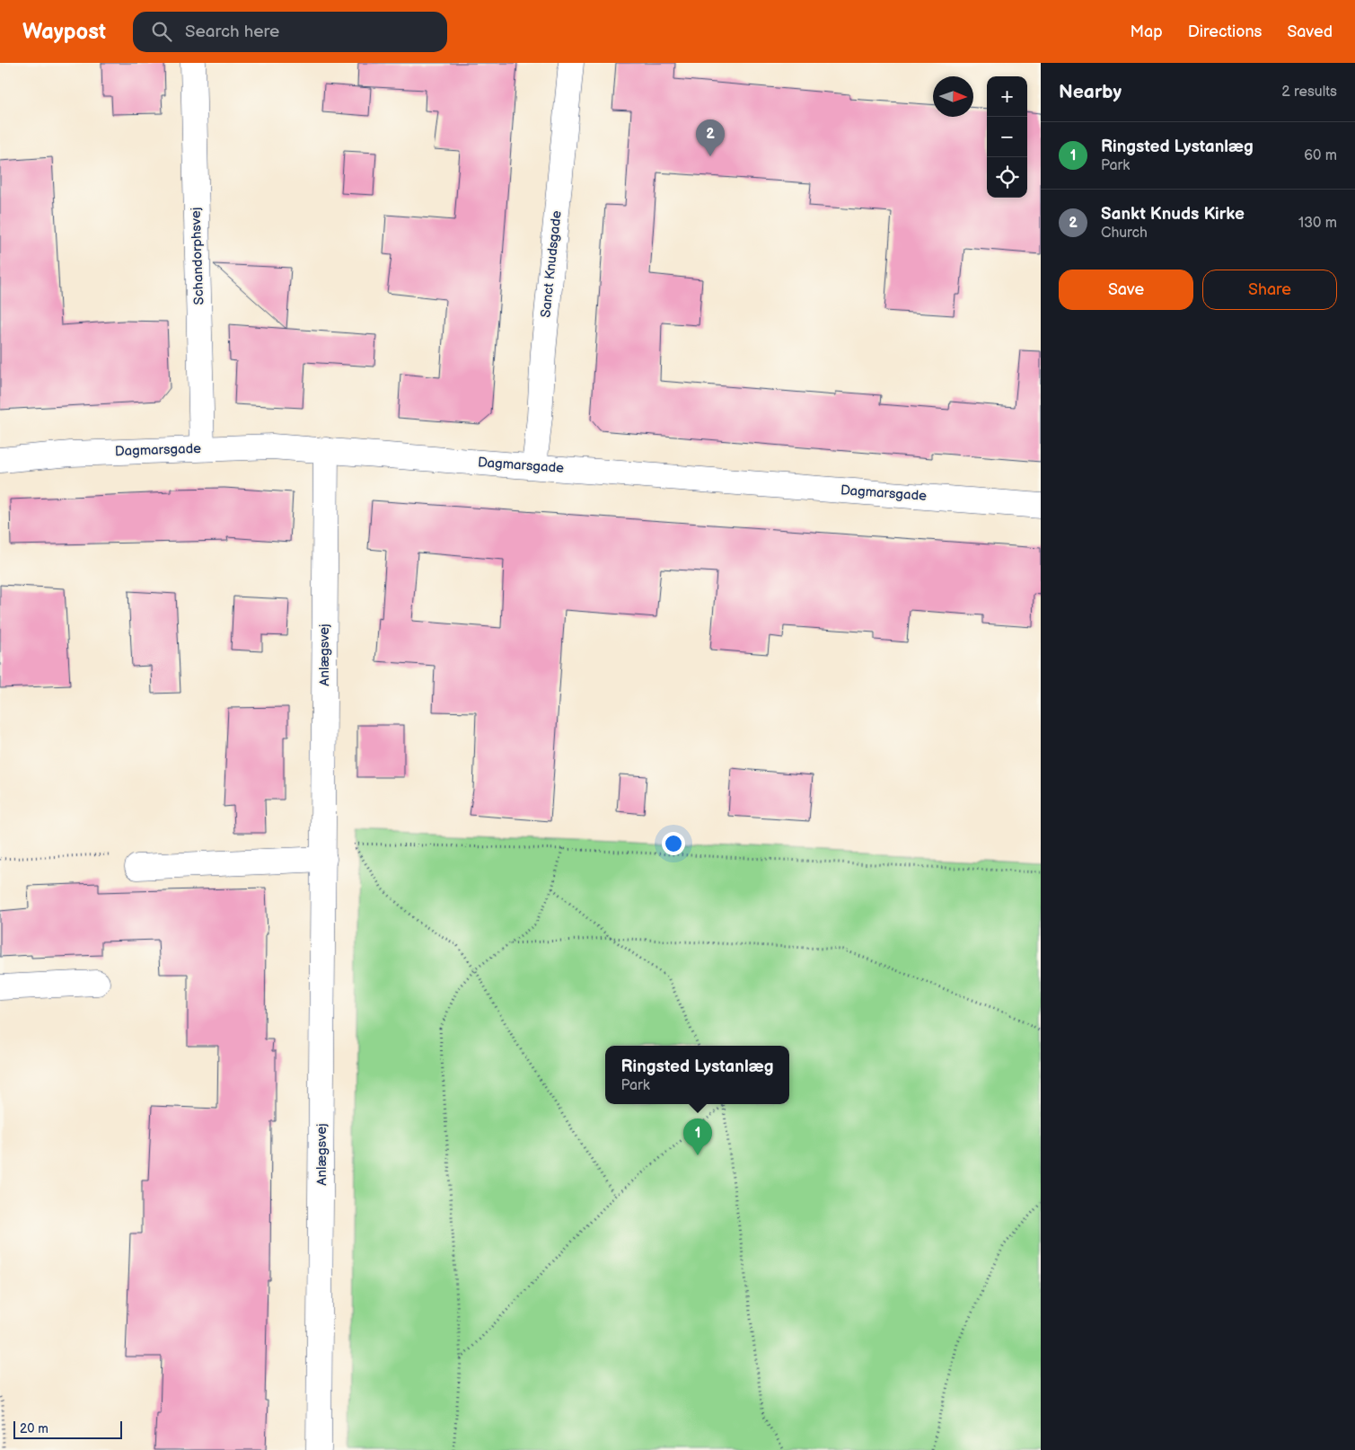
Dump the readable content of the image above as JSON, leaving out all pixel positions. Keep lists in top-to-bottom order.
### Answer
{
  "streets": {
    "street": [
      "Schandorphsvej",
      "Sanct Knudsgade",
      "Dagmarsgade",
      "Anlægsvej"
    ]
  },
  "crossings": [
    ["Schandorphsvej", "Dagmarsgade"],
    ["Sanct Knudsgade", "Dagmarsgade"],
    ["Dagmarsgade", "Anlægsvej"]
  ],
  "scale_bar": "20 m",
  "north": "right",
  "page": {
    "header": "Waypost",
    "search": "Search here",
    "nav": ["Map", "Directions", "Saved"],
    "heading": ["Nearby", "2 results"],
    "map_buttons": ["+", "−"],
    "pins": ["2", "1"],
    "list": [
      {
        "mark": "1",
        "name": "Ringsted Lystanlæg",
        "note": "Park",
        "value": "60 m"
      },
      {
        "mark": "2",
        "name": "Sankt Knuds Kirke",
        "note": "Church",
        "value": "130 m"
      }
    ],
    "buttons": ["Save", "Share"],
    "popup": ["Ringsted Lystanlæg", "Park"],
    "scale": "20 m"
  }
}
